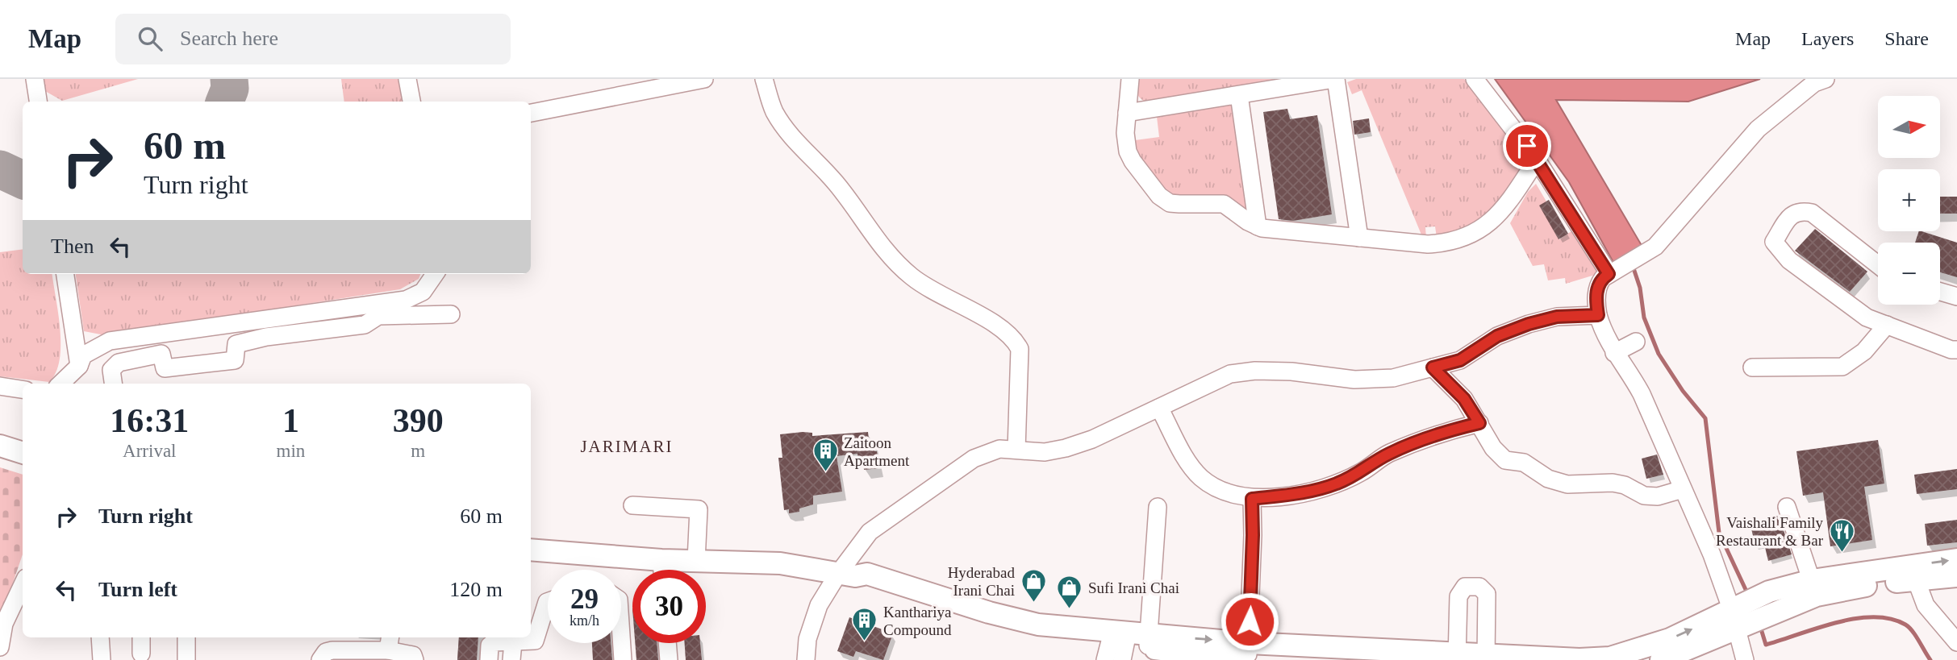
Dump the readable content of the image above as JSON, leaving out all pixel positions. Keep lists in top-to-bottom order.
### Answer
{
  "districts": ["JARIMARI"],
  "places": {
    "building": ["Zaitoon Apartment", "Kanthariya Compound"],
    "restaurant": ["Vaishali Family Restaurant & Bar"],
    "shop": ["Hyderabad Irani Chai", "Sufi Irani Chai"]
  },
  "north": "right",
  "page": {
    "header": "Map",
    "search": "Search here",
    "nav": ["Map", "Layers", "Share"],
    "map_buttons": ["+", "−"],
    "turn": ["60 m", "Turn right"],
    "then": "Then",
    "eta": [
      "16:31",
      "Arrival",
      "1",
      "min",
      "390",
      "m"
    ],
    "list": [
      {
        "name": "Turn right",
        "value": "60 m"
      },
      {
        "name": "Turn left",
        "value": "120 m"
      }
    ],
    "speed": "29 km/h",
    "limit": "30"
  }
}
